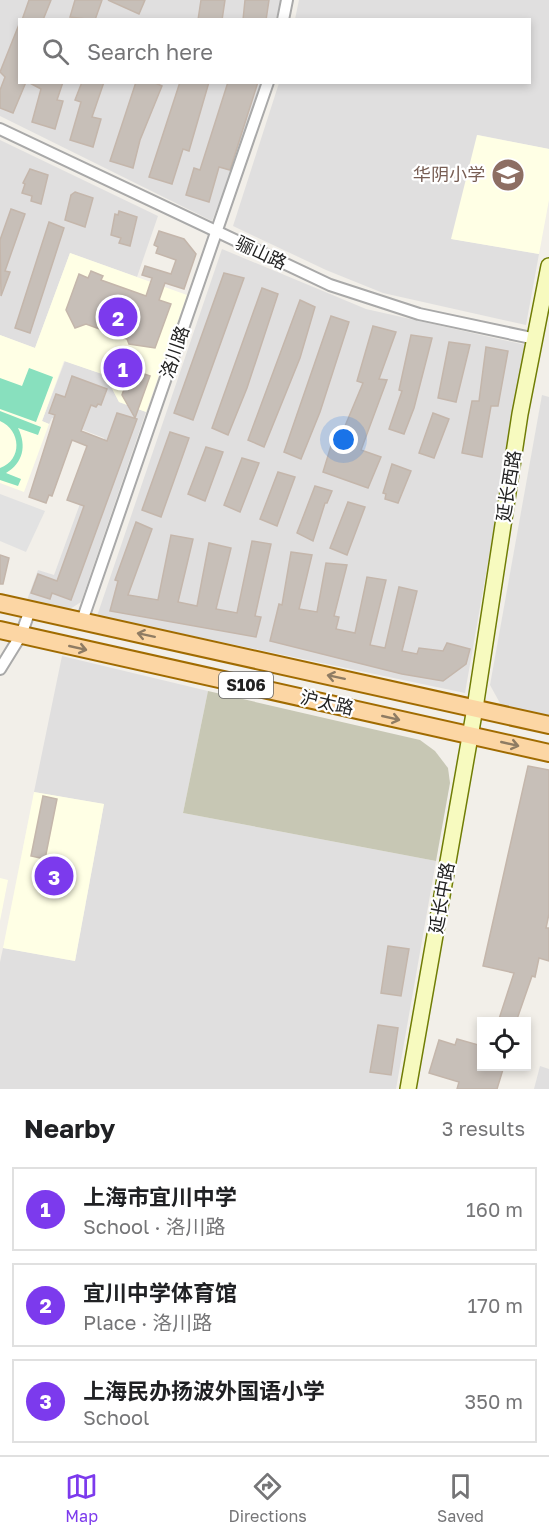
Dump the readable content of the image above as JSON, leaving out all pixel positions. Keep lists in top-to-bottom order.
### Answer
{
  "streets": {
    "main road": ["S106", "沪太路"],
    "street": [
      "骊山路",
      "洛川路",
      "延长西路",
      "延长中路"
    ]
  },
  "crossings": [
    ["骊山路", "洛川路"],
    ["骊山路", "延长西路"],
    ["洛川路", "沪太路"],
    ["延长西路", "沪太路"],
    ["延长西路", "延长中路"],
    ["沪太路", "延长中路"]
  ],
  "places": {
    "school or university": ["华阴小学"]
  },
  "page": {
    "search": "Search here",
    "pins": ["2", "1", "3"],
    "heading": ["Nearby", "3 results"],
    "list": [
      {
        "mark": "1",
        "name": "上海市宜川中学",
        "note": "School · 洛川路",
        "value": "160 m"
      },
      {
        "mark": "2",
        "name": "宜川中学体育馆",
        "note": "Place · 洛川路",
        "value": "170 m"
      },
      {
        "mark": "3",
        "name": "上海民办扬波外国语小学",
        "note": "School",
        "value": "350 m"
      }
    ],
    "nav": ["Map", "Directions", "Saved"]
  }
}
